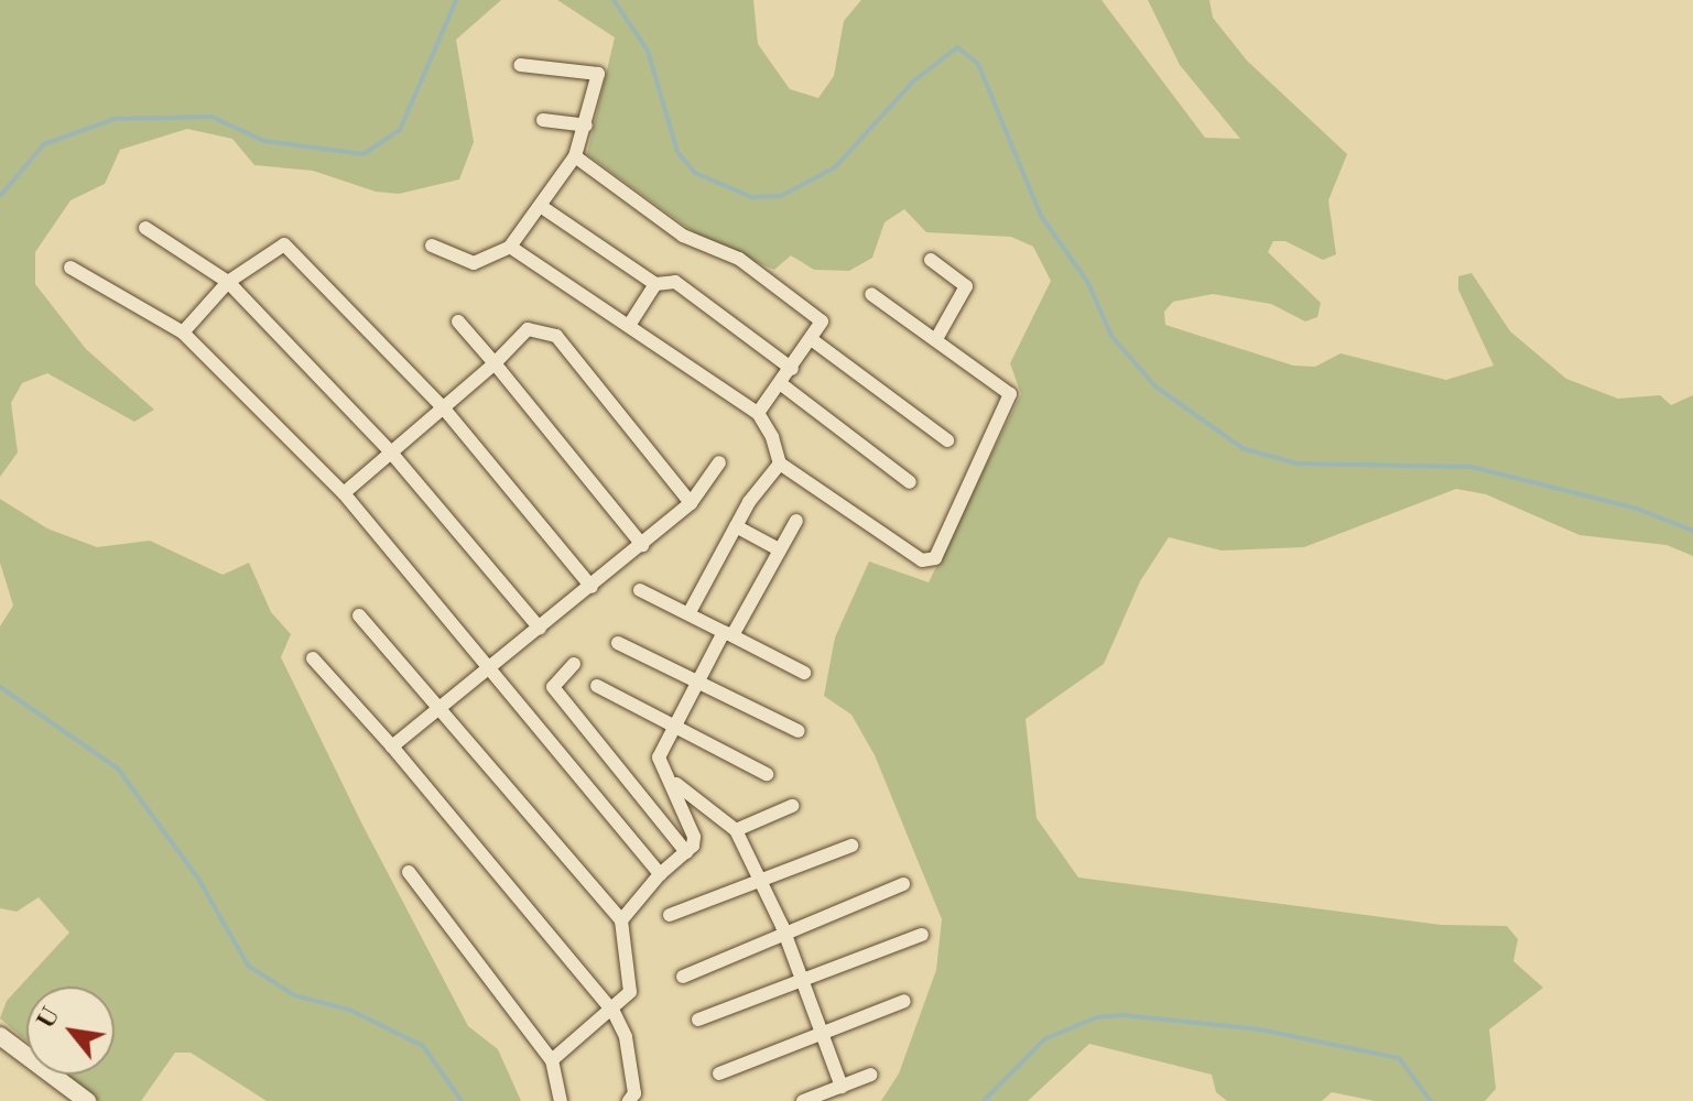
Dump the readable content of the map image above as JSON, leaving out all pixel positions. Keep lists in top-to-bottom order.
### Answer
{
  "north": "top left"
}
